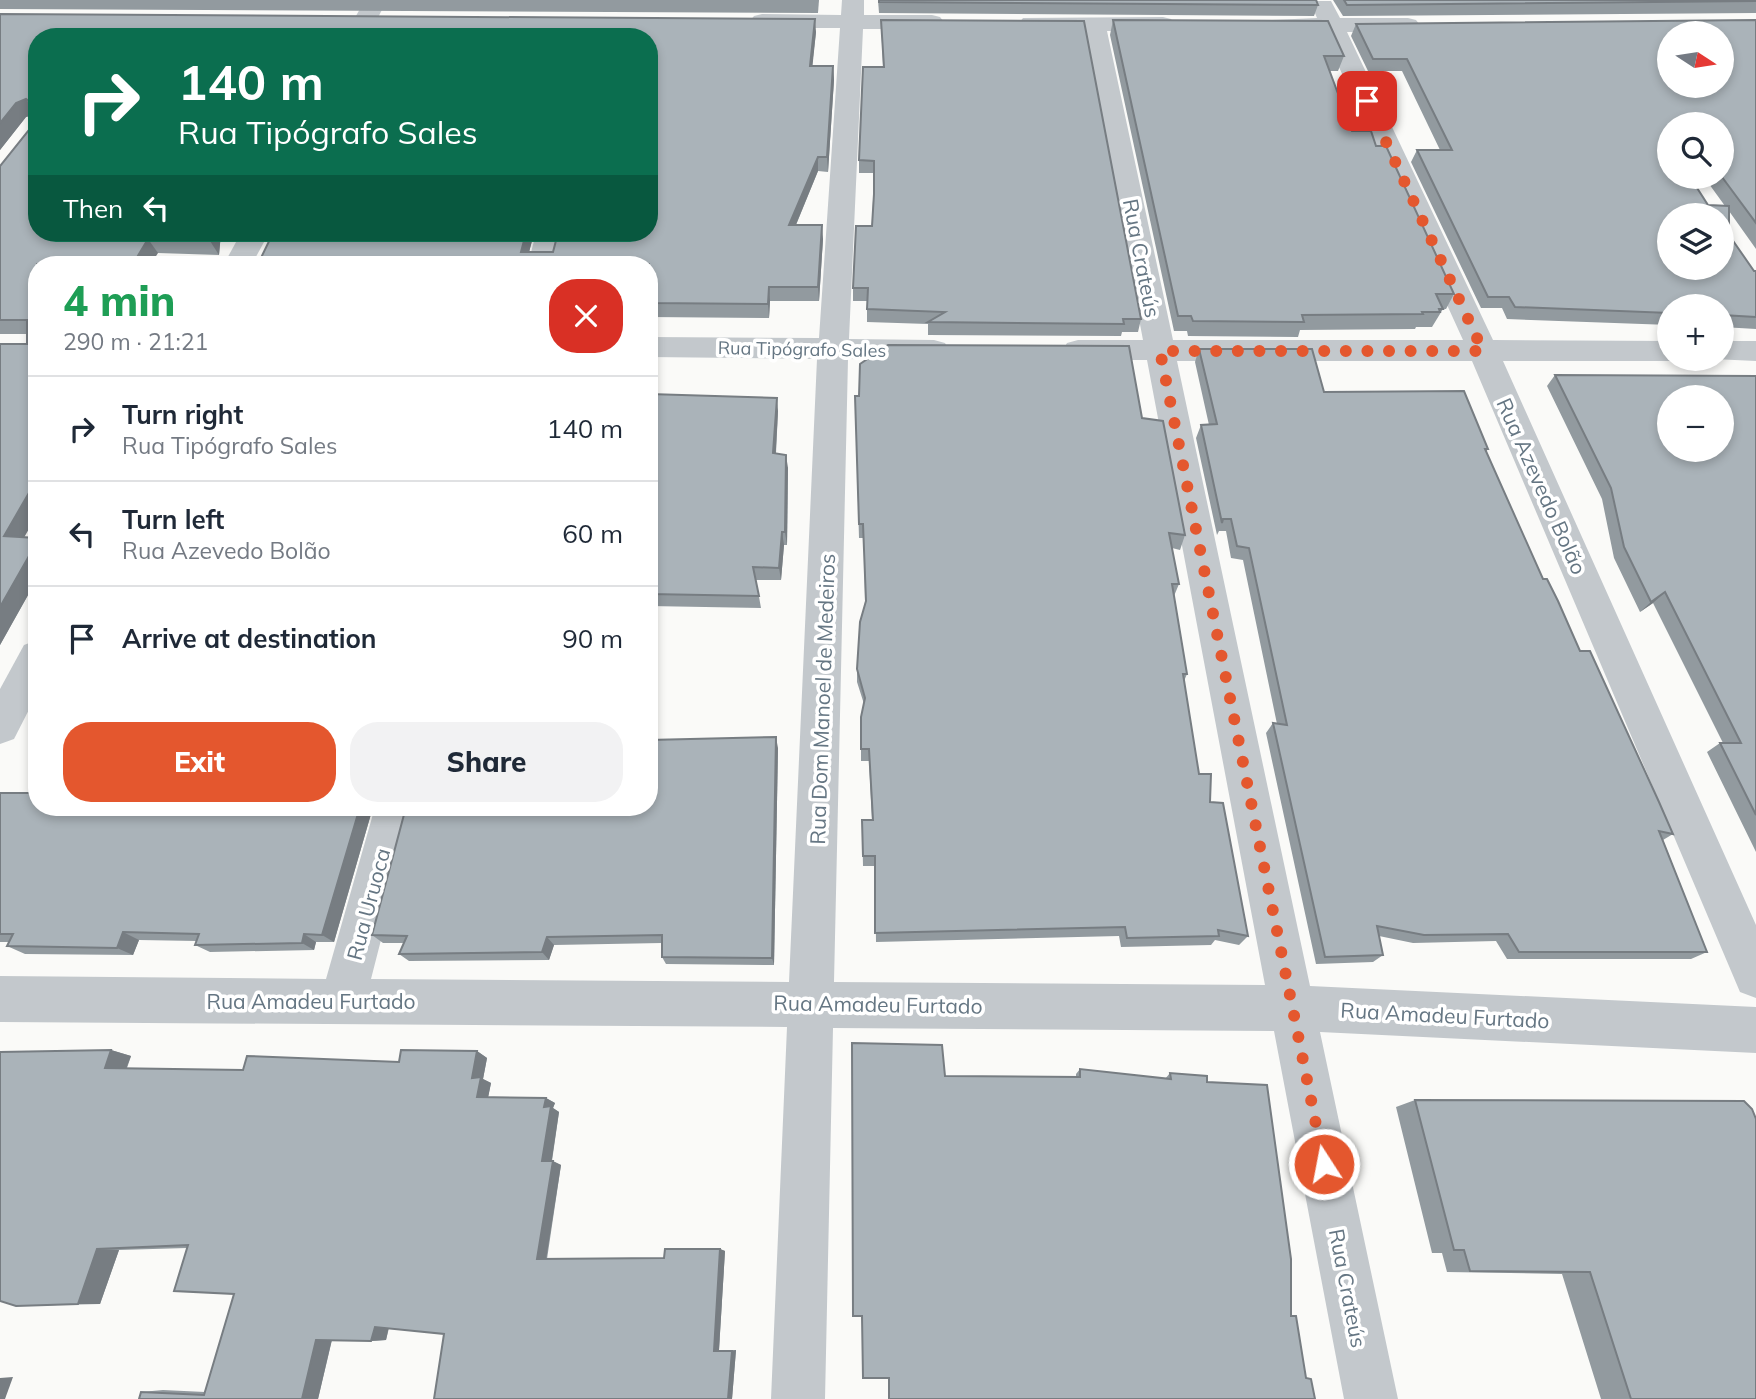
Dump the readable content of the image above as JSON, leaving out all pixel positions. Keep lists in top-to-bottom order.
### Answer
{
  "streets": {
    "street": [
      "Rua Crateús",
      "Rua Tipógrafo Sales",
      "Rua Azevedo Bolão",
      "Rua Dom Manoel de Medeiros",
      "Rua Uruoca",
      "Rua Amadeu Furtado"
    ]
  },
  "crossings": [
    ["Rua Crateús", "Rua Amadeu Furtado"],
    ["Rua Tipógrafo Sales", "Rua Dom Manoel de Medeiros"],
    ["Rua Dom Manoel de Medeiros", "Rua Amadeu Furtado"],
    ["Rua Uruoca", "Rua Amadeu Furtado"]
  ],
  "north": "right",
  "page": {
    "map_buttons": ["+", "−"],
    "turn": ["140 m", "Rua Tipógrafo Sales"],
    "then": "Then",
    "heading": ["4 min", "290 m · 21:21"],
    "list": [
      {
        "name": "Turn right",
        "note": "Rua Tipógrafo Sales",
        "value": "140 m"
      },
      {
        "name": "Turn left",
        "note": "Rua Azevedo Bolão",
        "value": "60 m"
      },
      {
        "name": "Arrive at destination",
        "value": "90 m"
      }
    ],
    "buttons": ["Exit", "Share"]
  }
}
